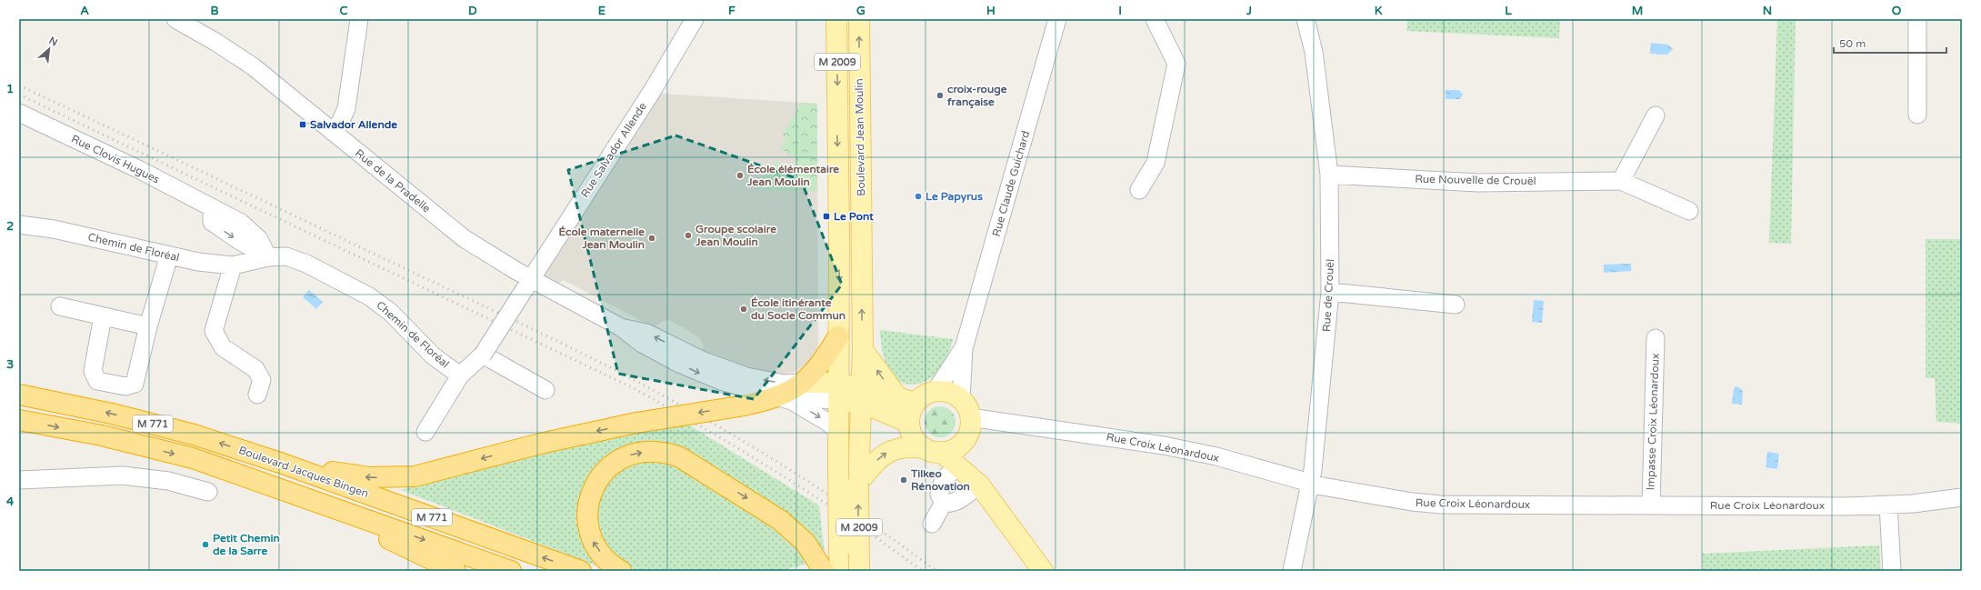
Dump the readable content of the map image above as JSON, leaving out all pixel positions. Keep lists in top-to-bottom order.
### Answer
{
  "streets": {
    "highway": ["M 771", "Boulevard Jacques Bingen"],
    "main road": ["M 2009", "Boulevard Jean Moulin"],
    "street": [
      "Rue Salvador Allende",
      "Rue Clovis Hugues",
      "Rue Nouvelle de Crouël",
      "Rue de la Pradelle",
      "Rue Claude Guichard",
      "Chemin de Floréal",
      "Rue de Crouël",
      "Impasse Croix Léonardoux",
      "Rue Croix Léonardoux"
    ]
  },
  "crossings": [
    ["M 2009", "Boulevard Jean Moulin"],
    ["Rue Salvador Allende", "Rue de la Pradelle"],
    ["Rue Salvador Allende", "Chemin de Floréal"],
    ["Rue Clovis Hugues", "Chemin de Floréal"],
    ["Rue Nouvelle de Crouël", "Rue de Crouël"],
    ["Rue de la Pradelle", "Chemin de Floréal"],
    ["Rue Claude Guichard", "Rue Croix Léonardoux"],
    ["Rue de Crouël", "Rue Croix Léonardoux"],
    ["Impasse Croix Léonardoux", "Rue Croix Léonardoux"]
  ],
  "places": {
    "other": [
      "croix-rouge française",
      "École élémentaire Jean Moulin",
      "Le Papyrus",
      "Groupe scolaire Jean Moulin",
      "École maternelle Jean Moulin",
      "École itinérante du Socle Commun",
      "Tilkeo Rénovation",
      "Petit Chemin de la Sarre"
    ],
    "transit": ["Salvador Allende", "Le Pont"]
  },
  "scale_bar": "50 m",
  "north": "top right",
  "grid": {
    "columns": [
      "A",
      "B",
      "C",
      "D",
      "E",
      "F",
      "G",
      "H",
      "I",
      "J",
      "K",
      "L",
      "M",
      "N",
      "O"
    ],
    "rows": [
      "1",
      "2",
      "3",
      "4"
    ]
  }
}
